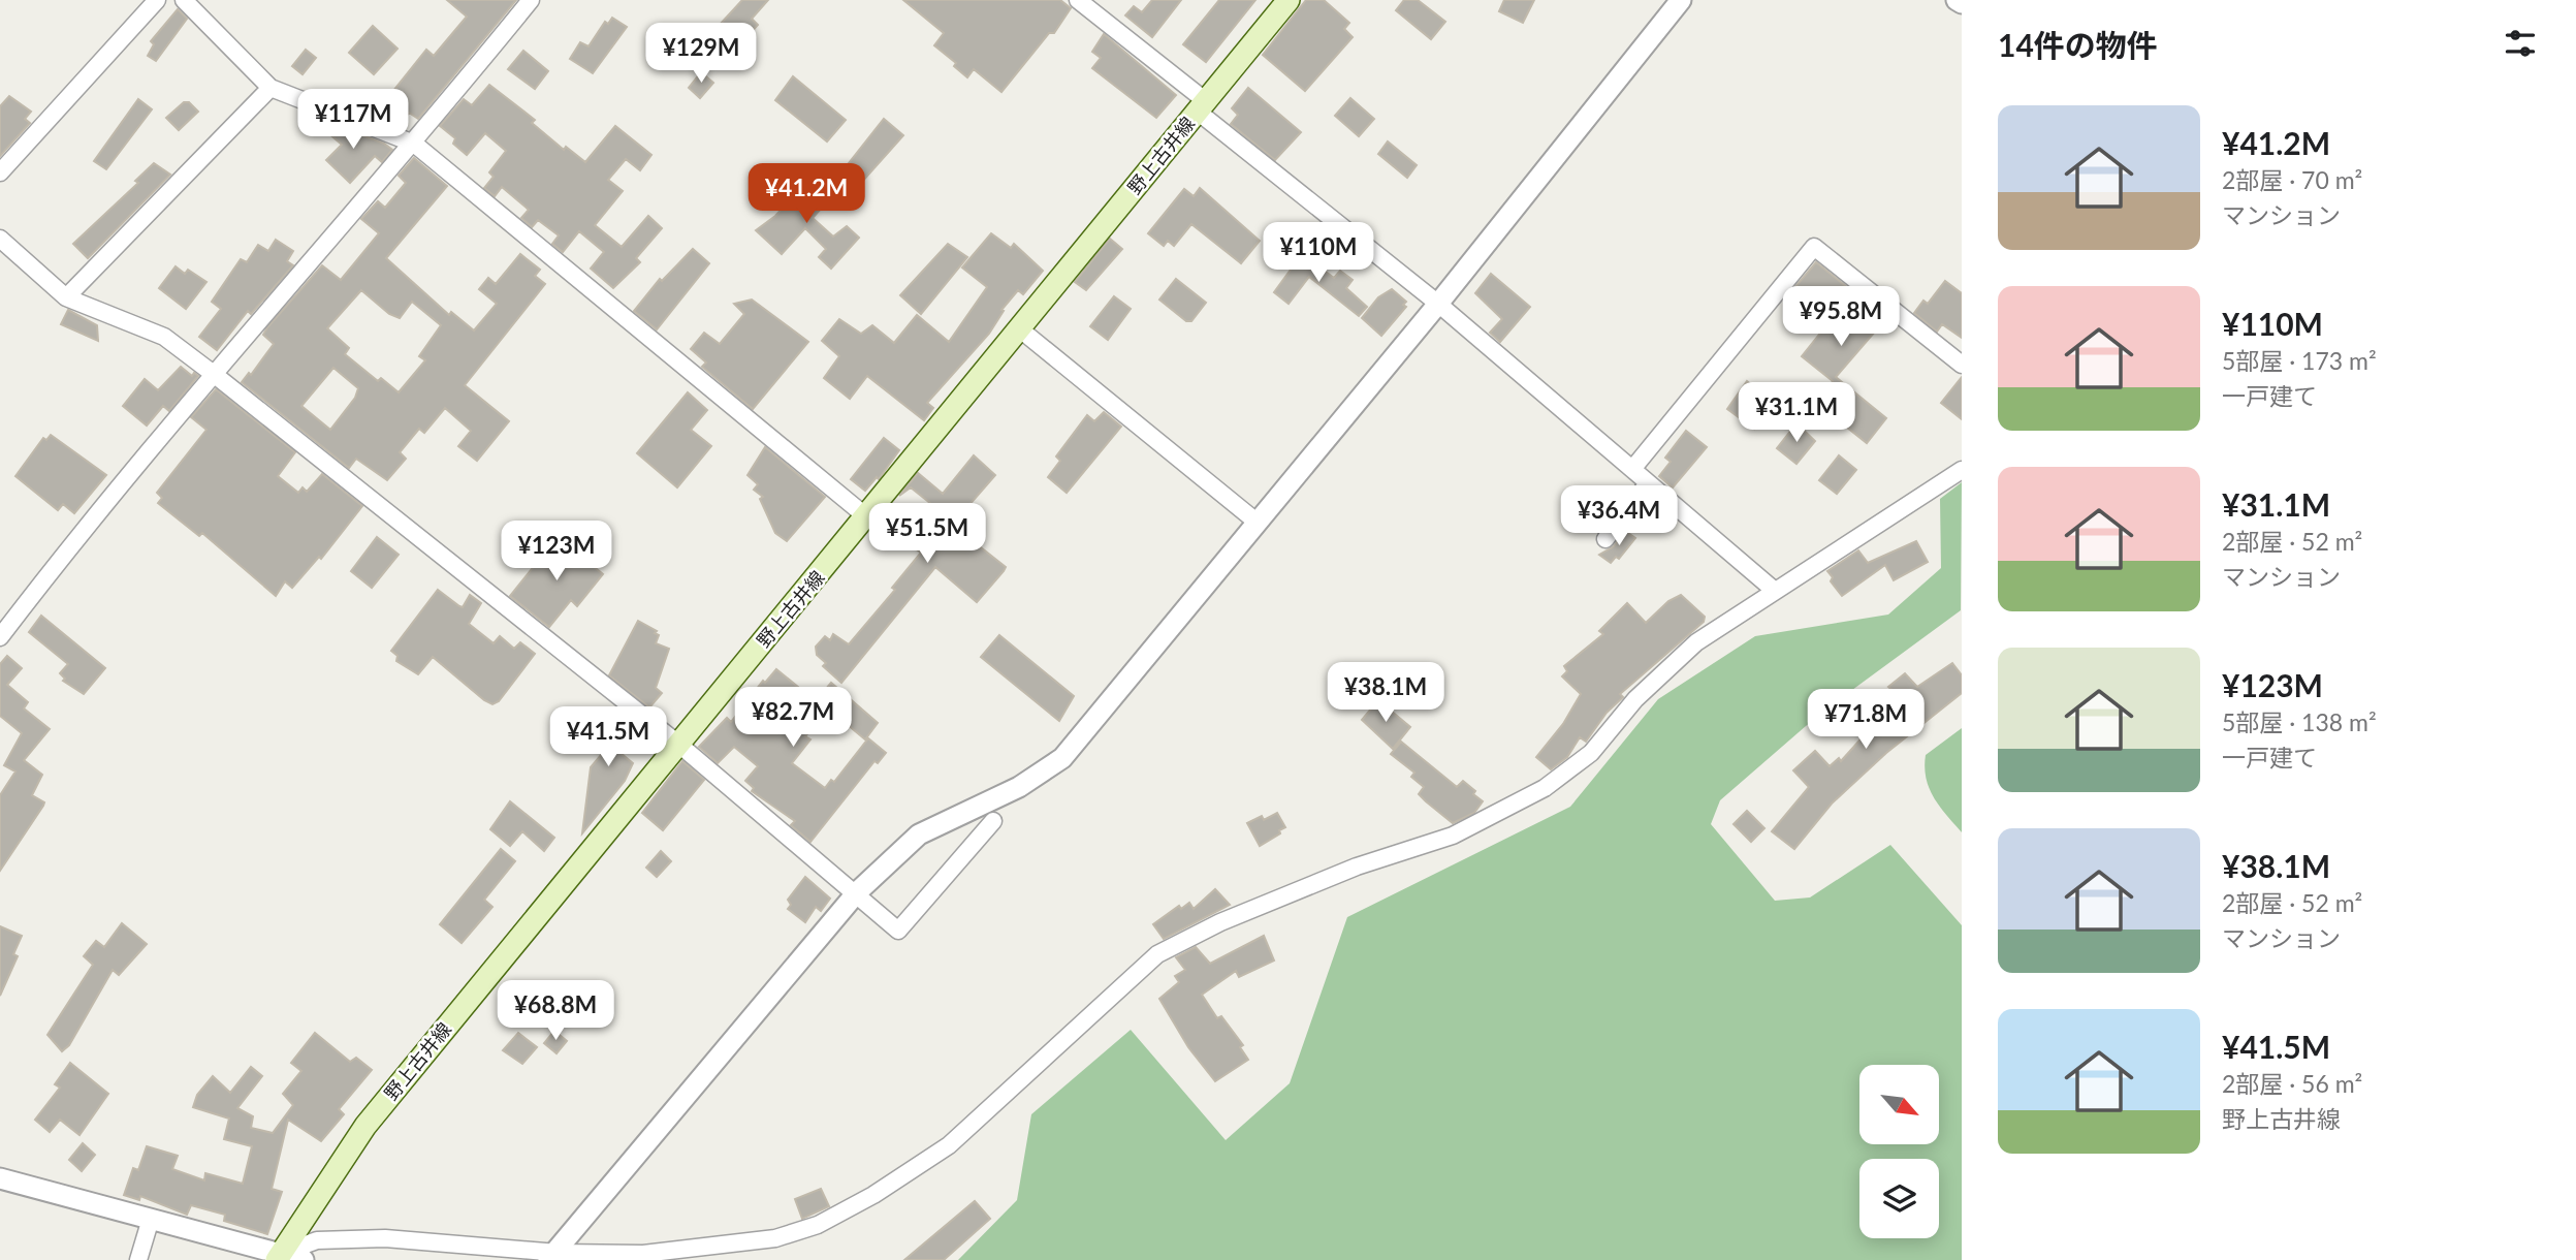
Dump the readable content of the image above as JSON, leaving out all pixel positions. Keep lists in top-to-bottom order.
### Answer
{
  "streets": {
    "main road": ["野上古井線"]
  },
  "north": "bottom right",
  "page": {
    "heading": "14件の物件",
    "price": [
      "¥129M",
      "¥117M",
      "¥41.2M",
      "¥110M",
      "¥95.8M",
      "¥31.1M",
      "¥36.4M",
      "¥51.5M",
      "¥123M",
      "¥38.1M",
      "¥82.7M",
      "¥71.8M",
      "¥41.5M",
      "¥68.8M"
    ],
    "list": [
      {
        "name": "¥41.2M",
        "note": "2部屋 · 70 m² · マンション"
      },
      {
        "name": "¥110M",
        "note": "5部屋 · 173 m² · 一戸建て"
      },
      {
        "name": "¥31.1M",
        "note": "2部屋 · 52 m² · マンション"
      },
      {
        "name": "¥123M",
        "note": "5部屋 · 138 m² · 一戸建て"
      },
      {
        "name": "¥38.1M",
        "note": "2部屋 · 52 m² · マンション"
      },
      {
        "name": "¥41.5M",
        "note": "2部屋 · 56 m² · 野上古井線"
      }
    ]
  }
}
